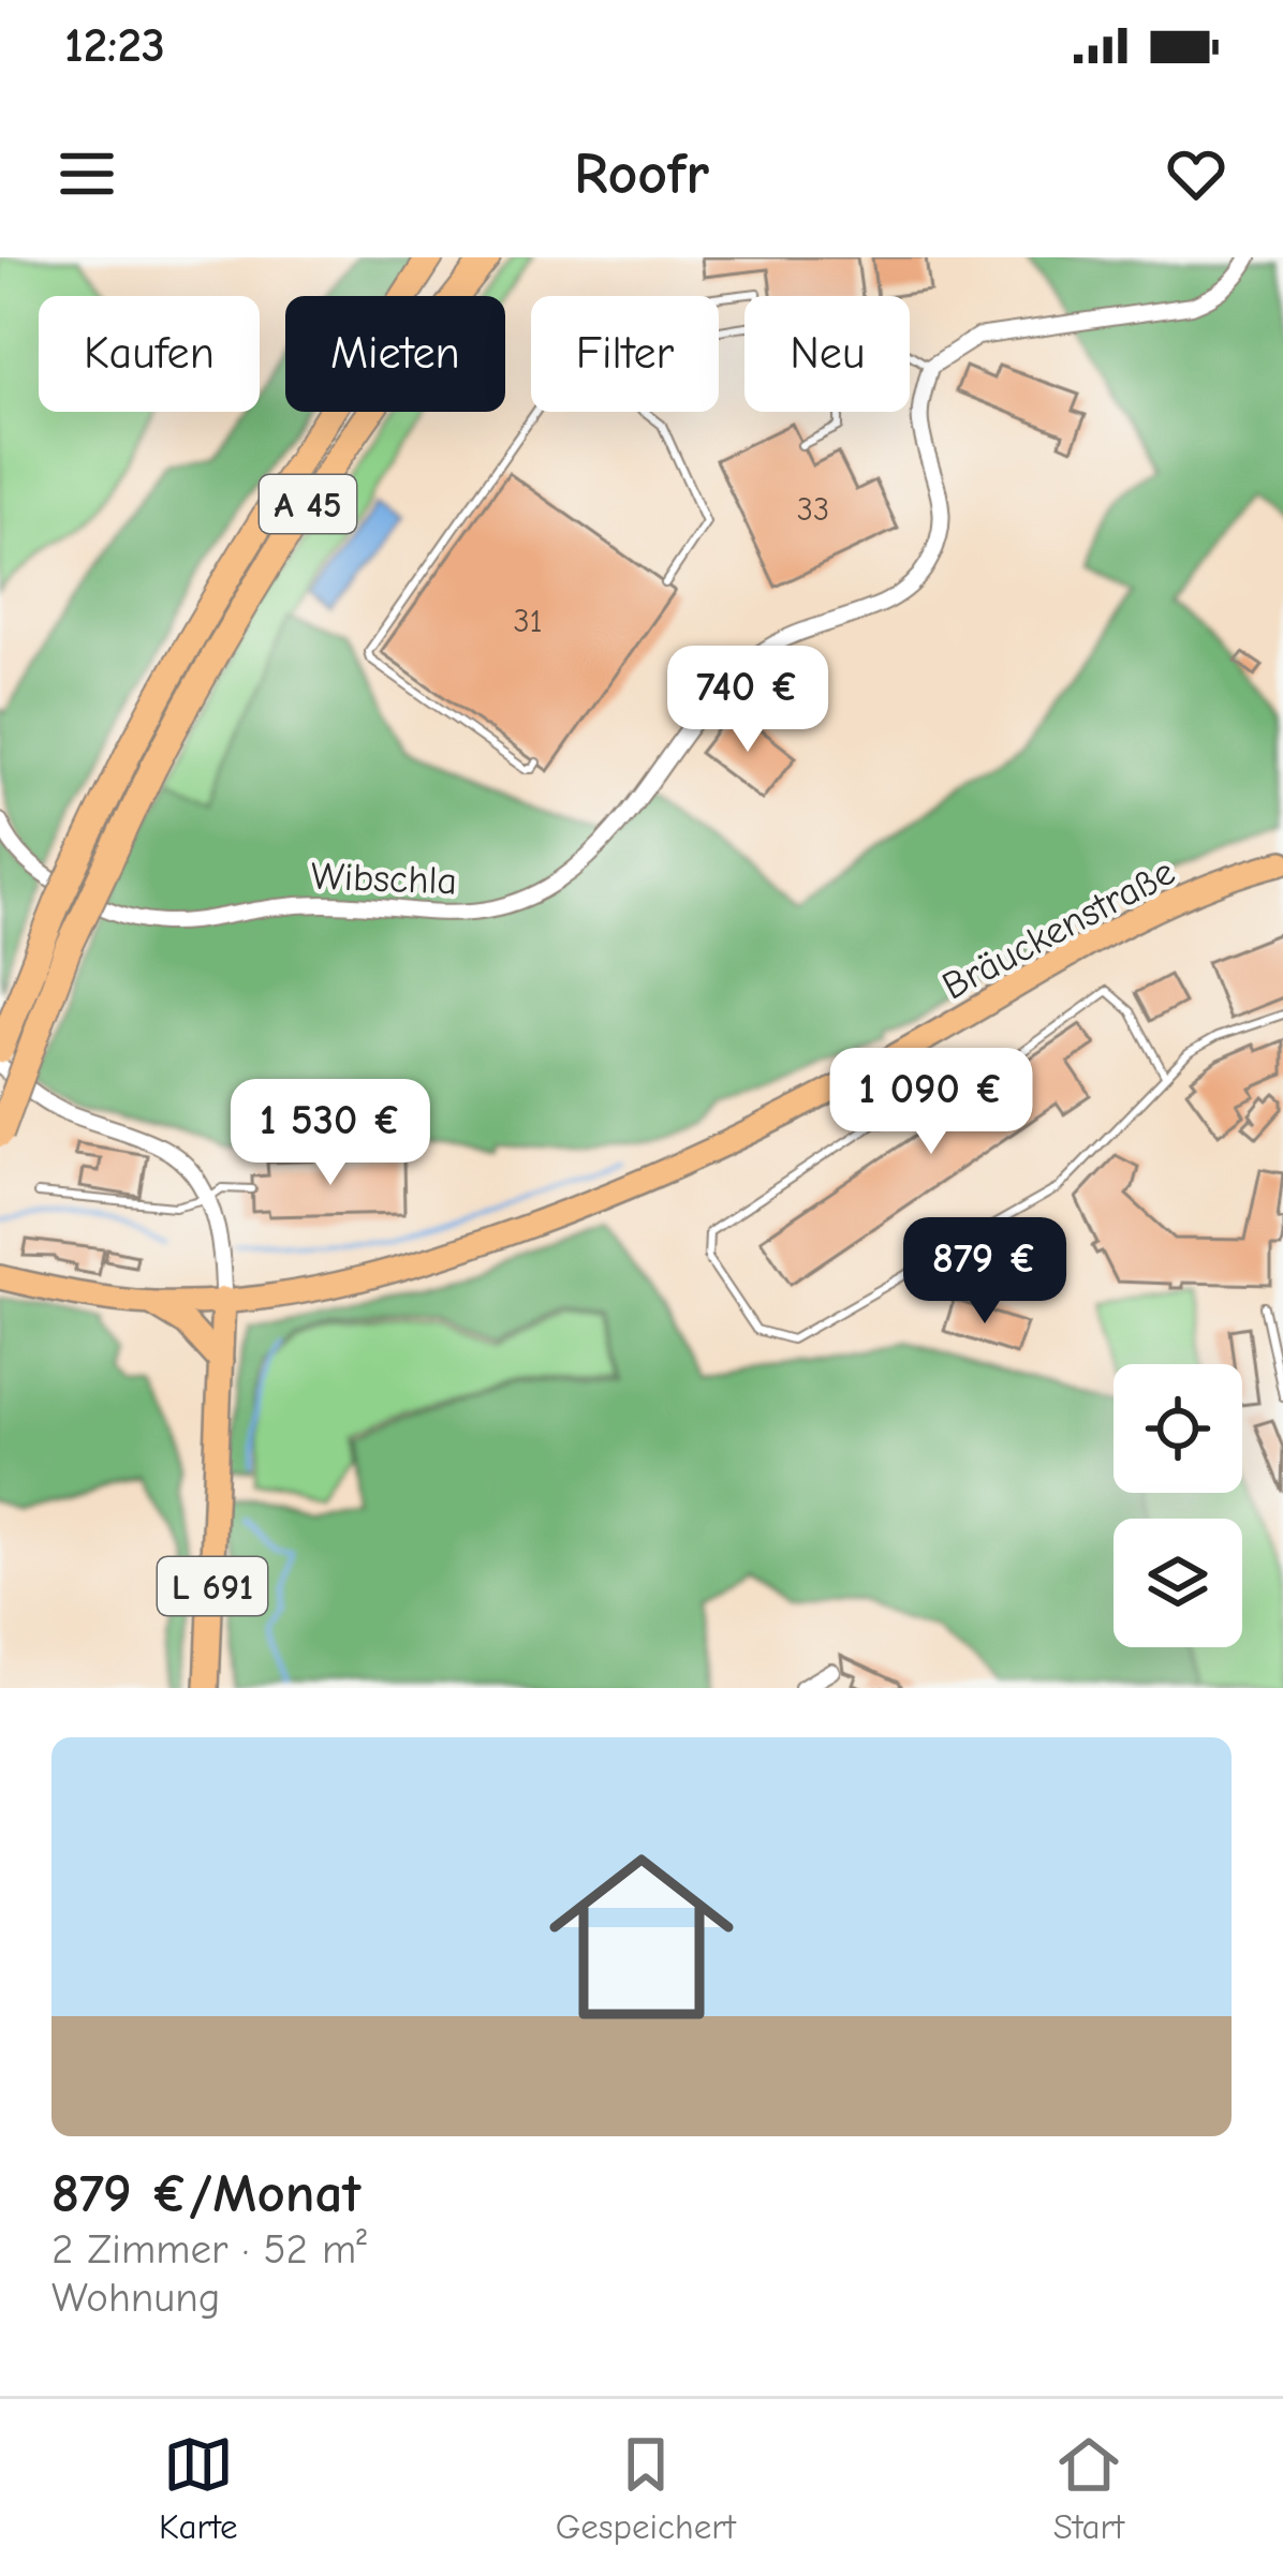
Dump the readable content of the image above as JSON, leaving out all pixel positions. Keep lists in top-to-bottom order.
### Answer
{
  "streets": {
    "highway": ["A 45"],
    "main road": ["Bräuckenstraße", "L 691"],
    "street": ["Wibschla"]
  },
  "crossings": [
    ["Bräuckenstraße", "L 691"]
  ],
  "house_numbers": ["33", "31"],
  "page": {
    "status": "12:23",
    "header": "Roofr",
    "chip": [
      "Kaufen",
      "Mieten",
      "Filter",
      "Neu"
    ],
    "price": [
      "740 €",
      "1 090 €",
      "1 530 €",
      "879 €"
    ],
    "list": [
      {
        "name": "879 €/Monat",
        "note": "2 Zimmer · 52 m² · Wohnung"
      }
    ],
    "tabs": ["Karte", "Gespeichert", "Start"]
  }
}
